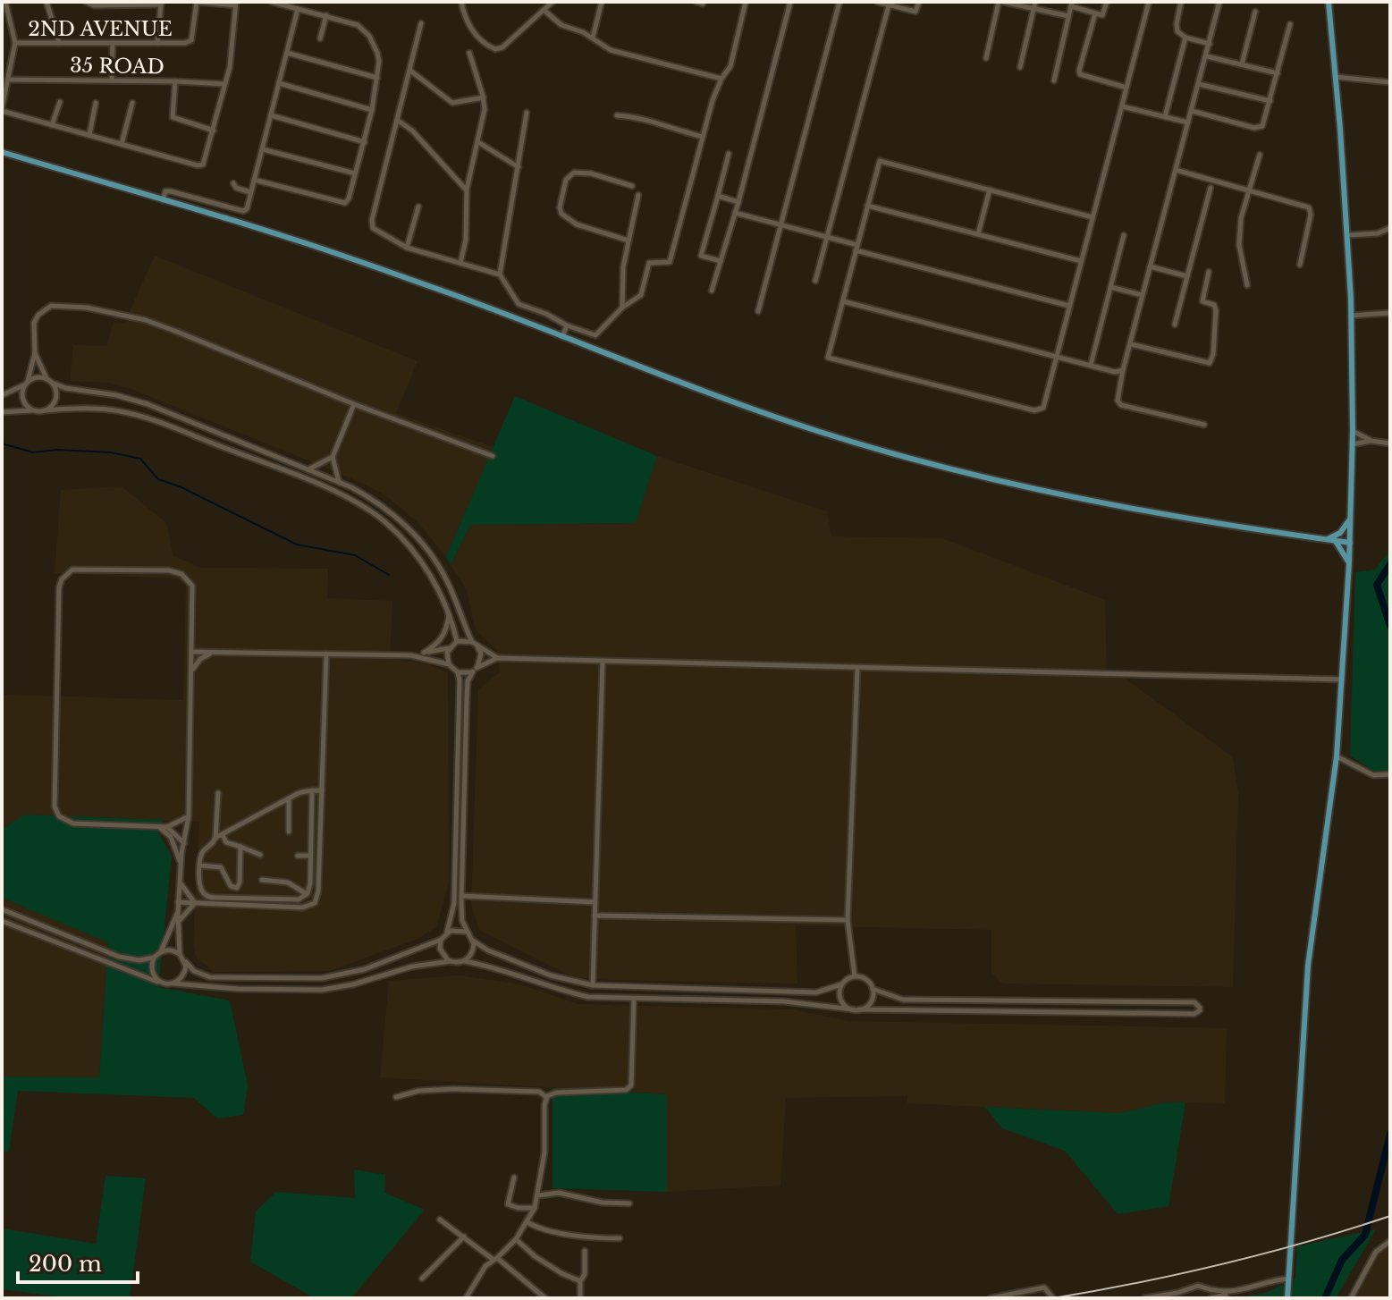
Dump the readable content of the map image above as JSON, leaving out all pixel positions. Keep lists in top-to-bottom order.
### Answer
{
  "streets": {
    "street": ["2ND AVENUE", "35 ROAD"]
  },
  "crossings": [
    ["2ND AVENUE", "35 ROAD"]
  ],
  "scale_bar": "200 m"
}
